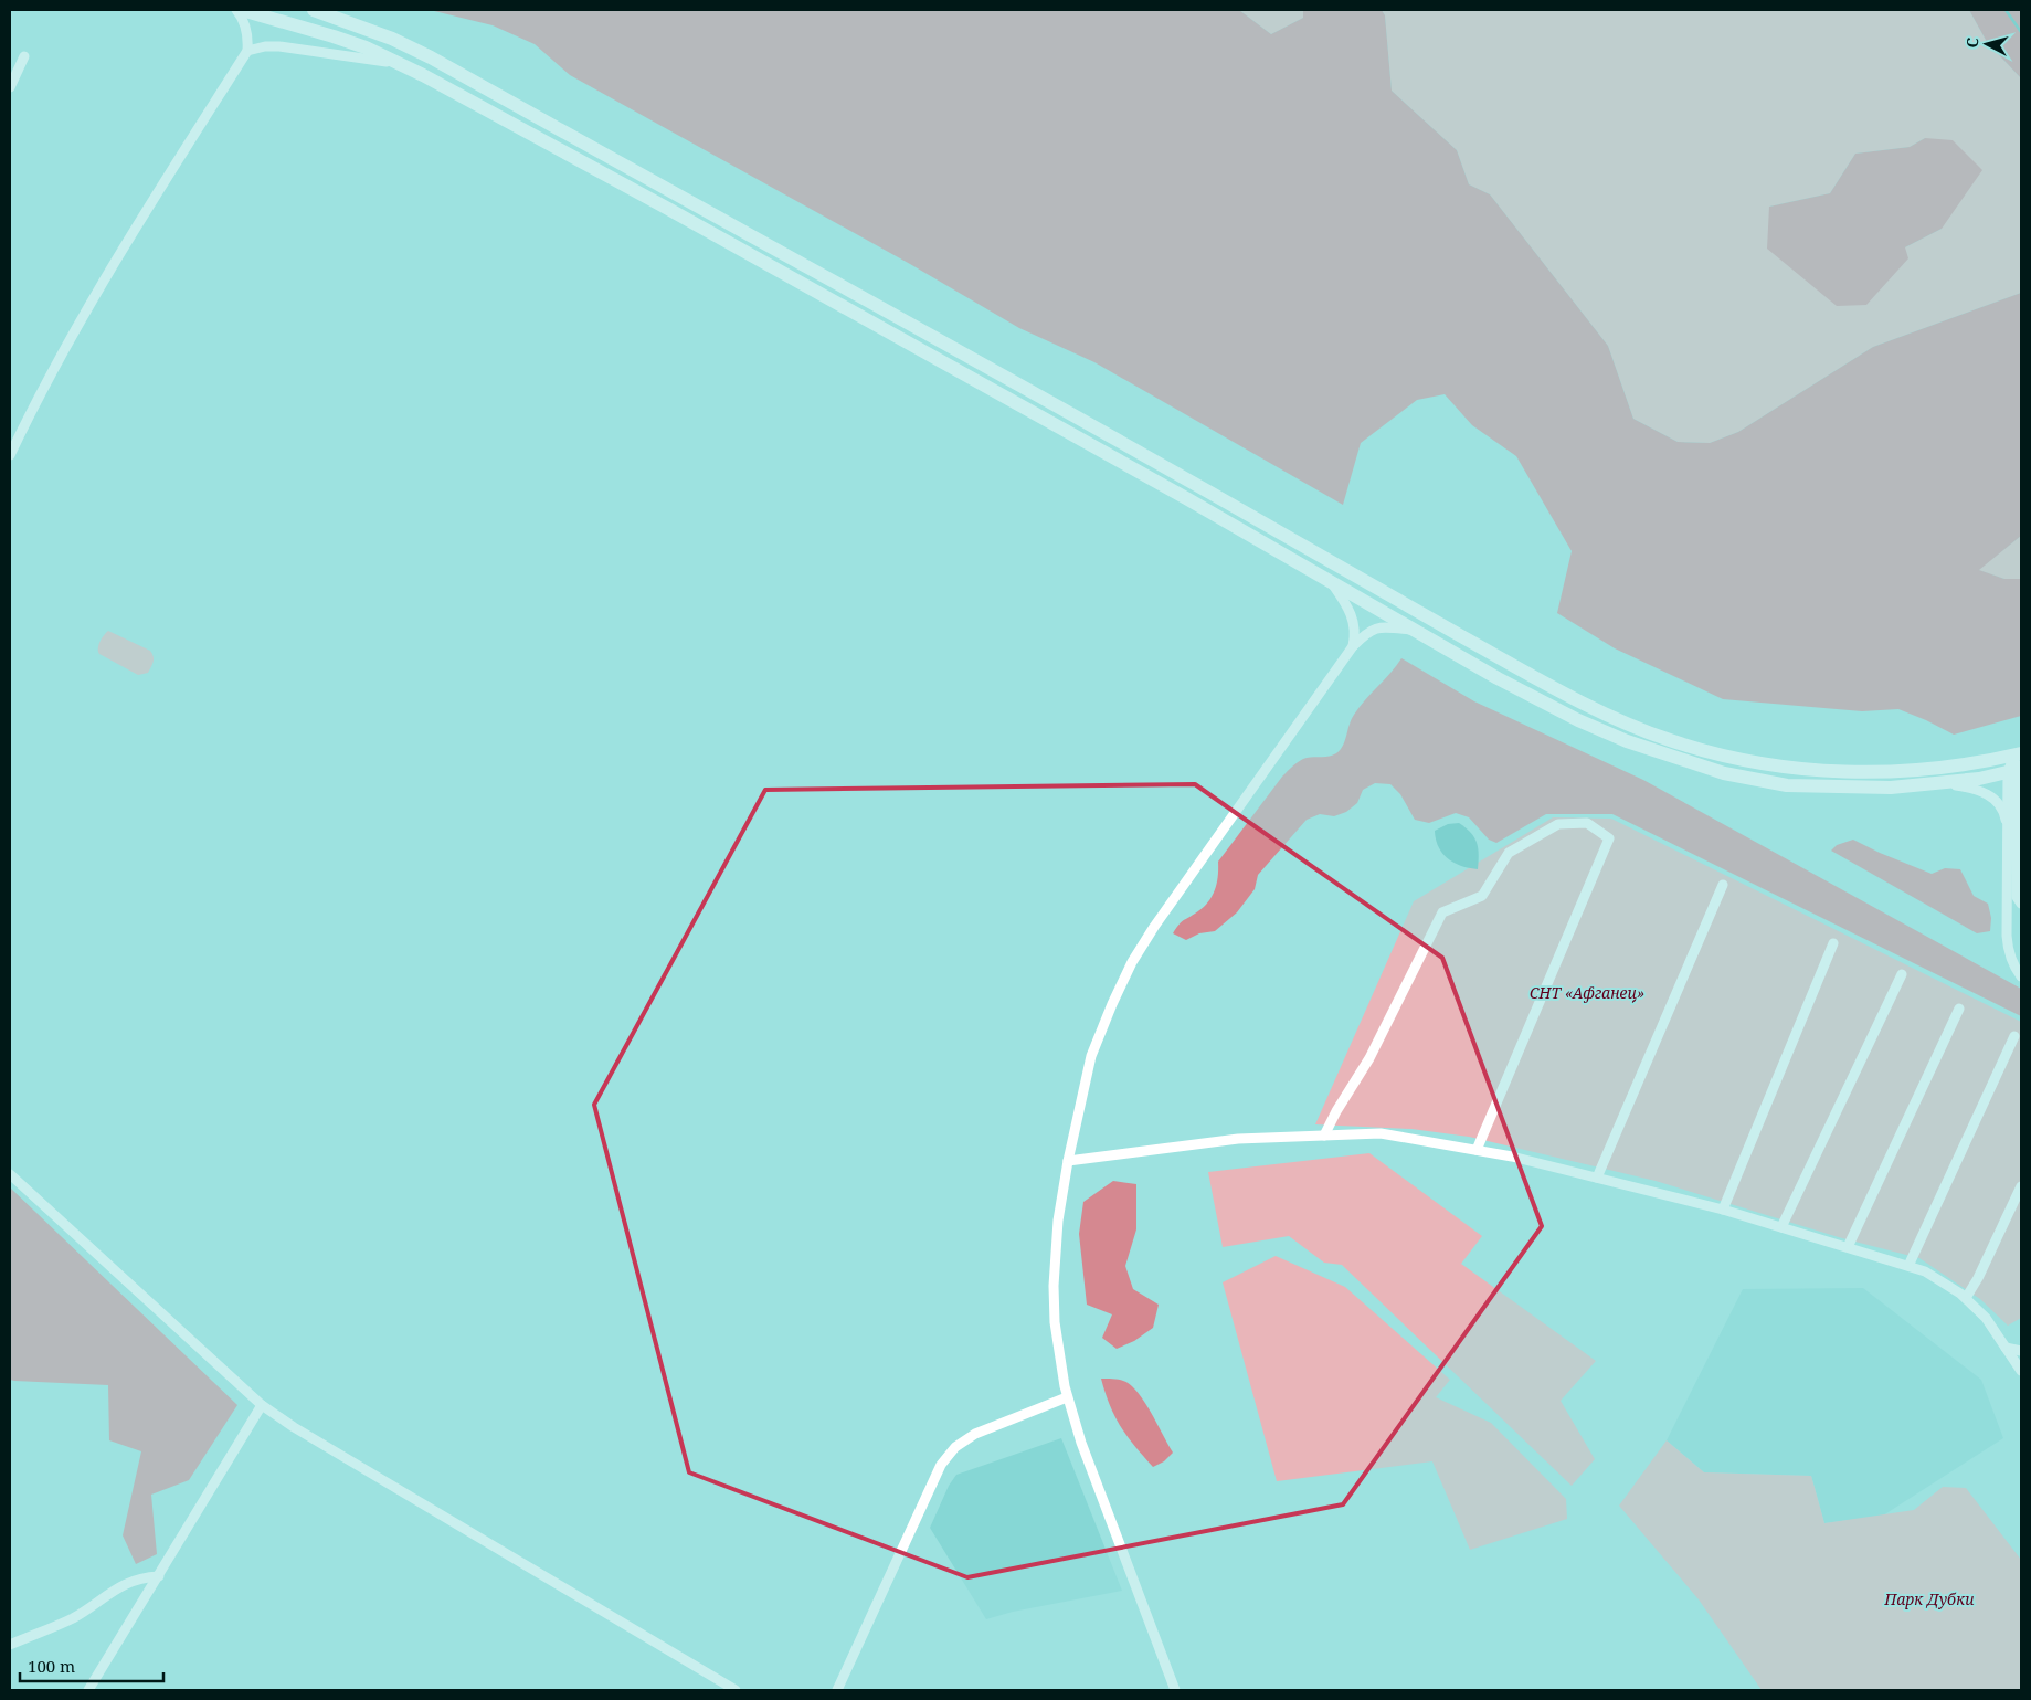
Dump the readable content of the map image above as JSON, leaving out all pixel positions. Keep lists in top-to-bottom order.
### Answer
{
  "parks": ["СНТ «Афганец»", "Парк Дубки"],
  "scale_bar": "100 m",
  "north": "left"
}
